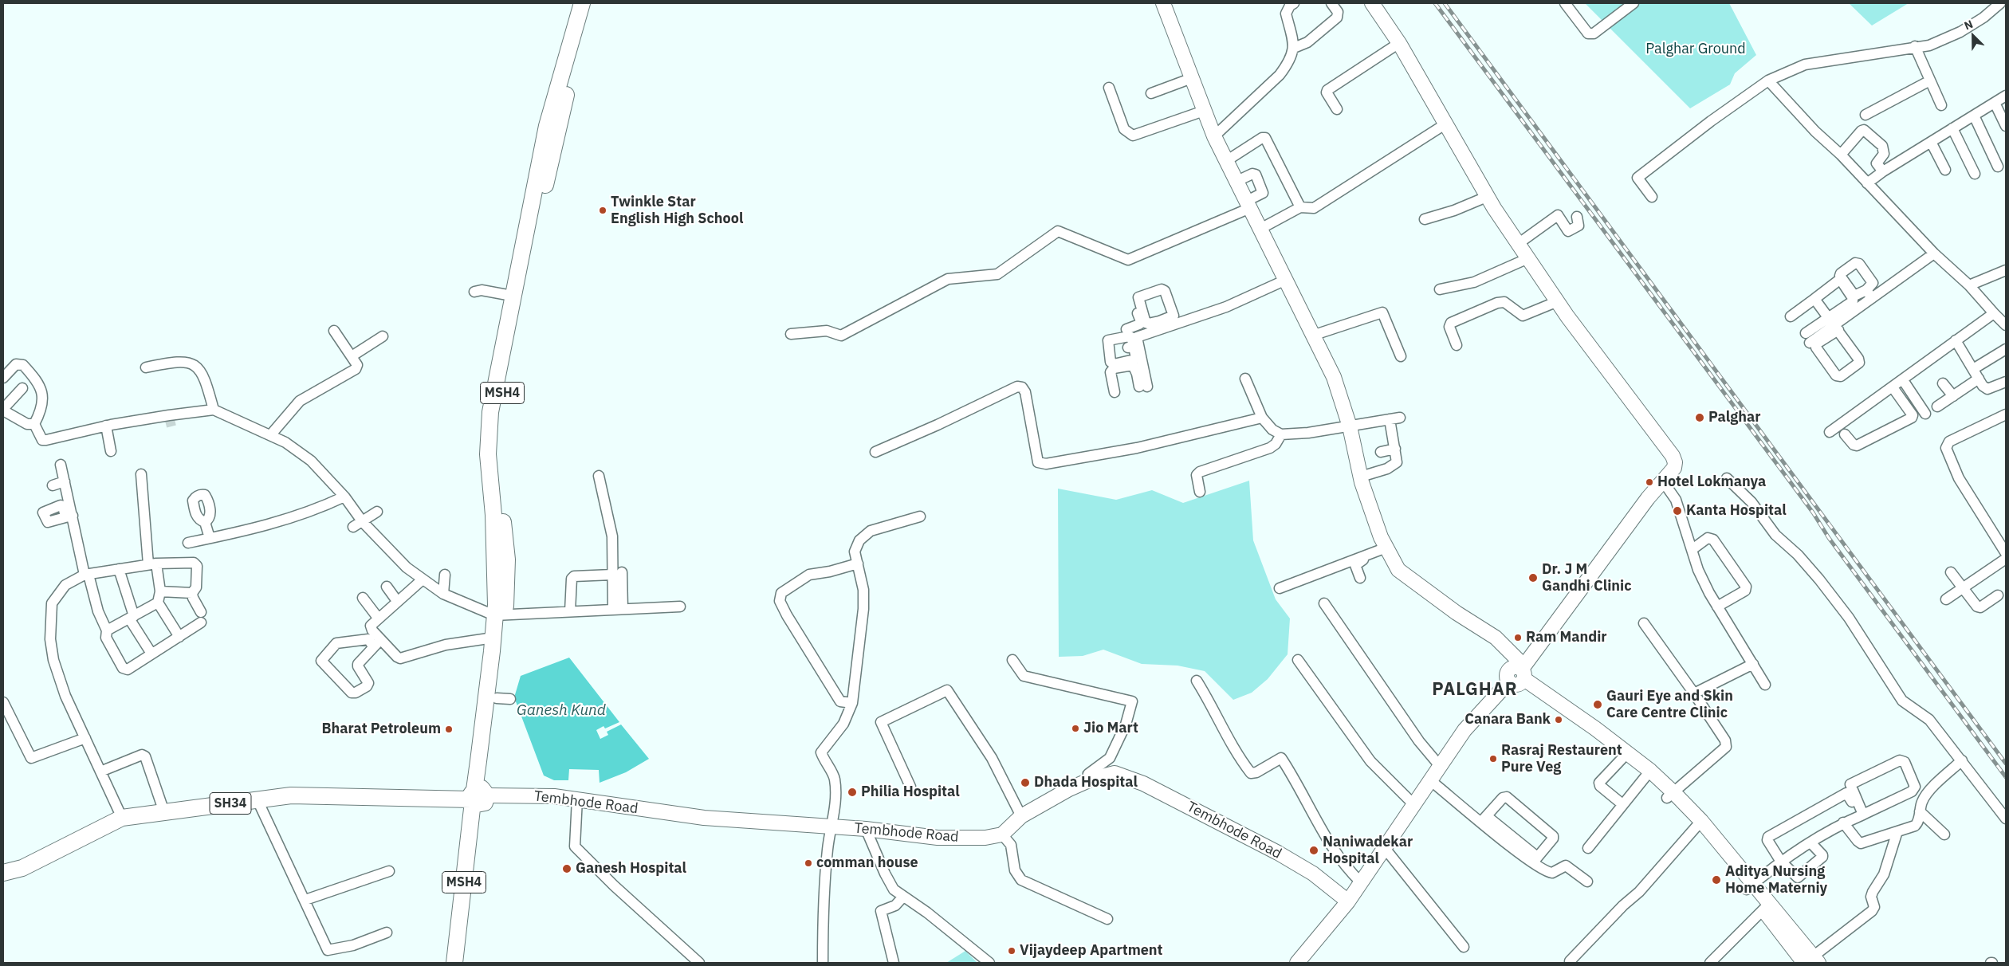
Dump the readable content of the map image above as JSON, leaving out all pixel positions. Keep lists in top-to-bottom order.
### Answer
{
  "streets": {
    "main road": ["MSH4", "SH34"],
    "street": ["Tembhode Road"]
  },
  "crossings": [
    ["MSH4", "Tembhode Road"],
    ["MSH4", "SH34"],
    ["Tembhode Road", "SH34"]
  ],
  "districts": ["PALGHAR"],
  "water": ["Ganesh Kund"],
  "parks": ["Palghar Ground"],
  "places": [
    "Twinkle Star English High School",
    "Palghar",
    "Hotel Lokmanya",
    "Kanta Hospital",
    "Dr. J M Gandhi Clinic",
    "Ram Mandir",
    "Gauri Eye and Skin Care Centre Clinic",
    "Canara Bank",
    "Jio Mart",
    "Bharat Petroleum",
    "Rasraj Restaurent Pure Veg",
    "Dhada Hospital",
    "Philia Hospital",
    "Naniwadekar Hospital",
    "comman house",
    "Ganesh Hospital",
    "Aditya Nursing Home Materniy",
    "Vijaydeep Apartment"
  ],
  "north": "top left"
}
